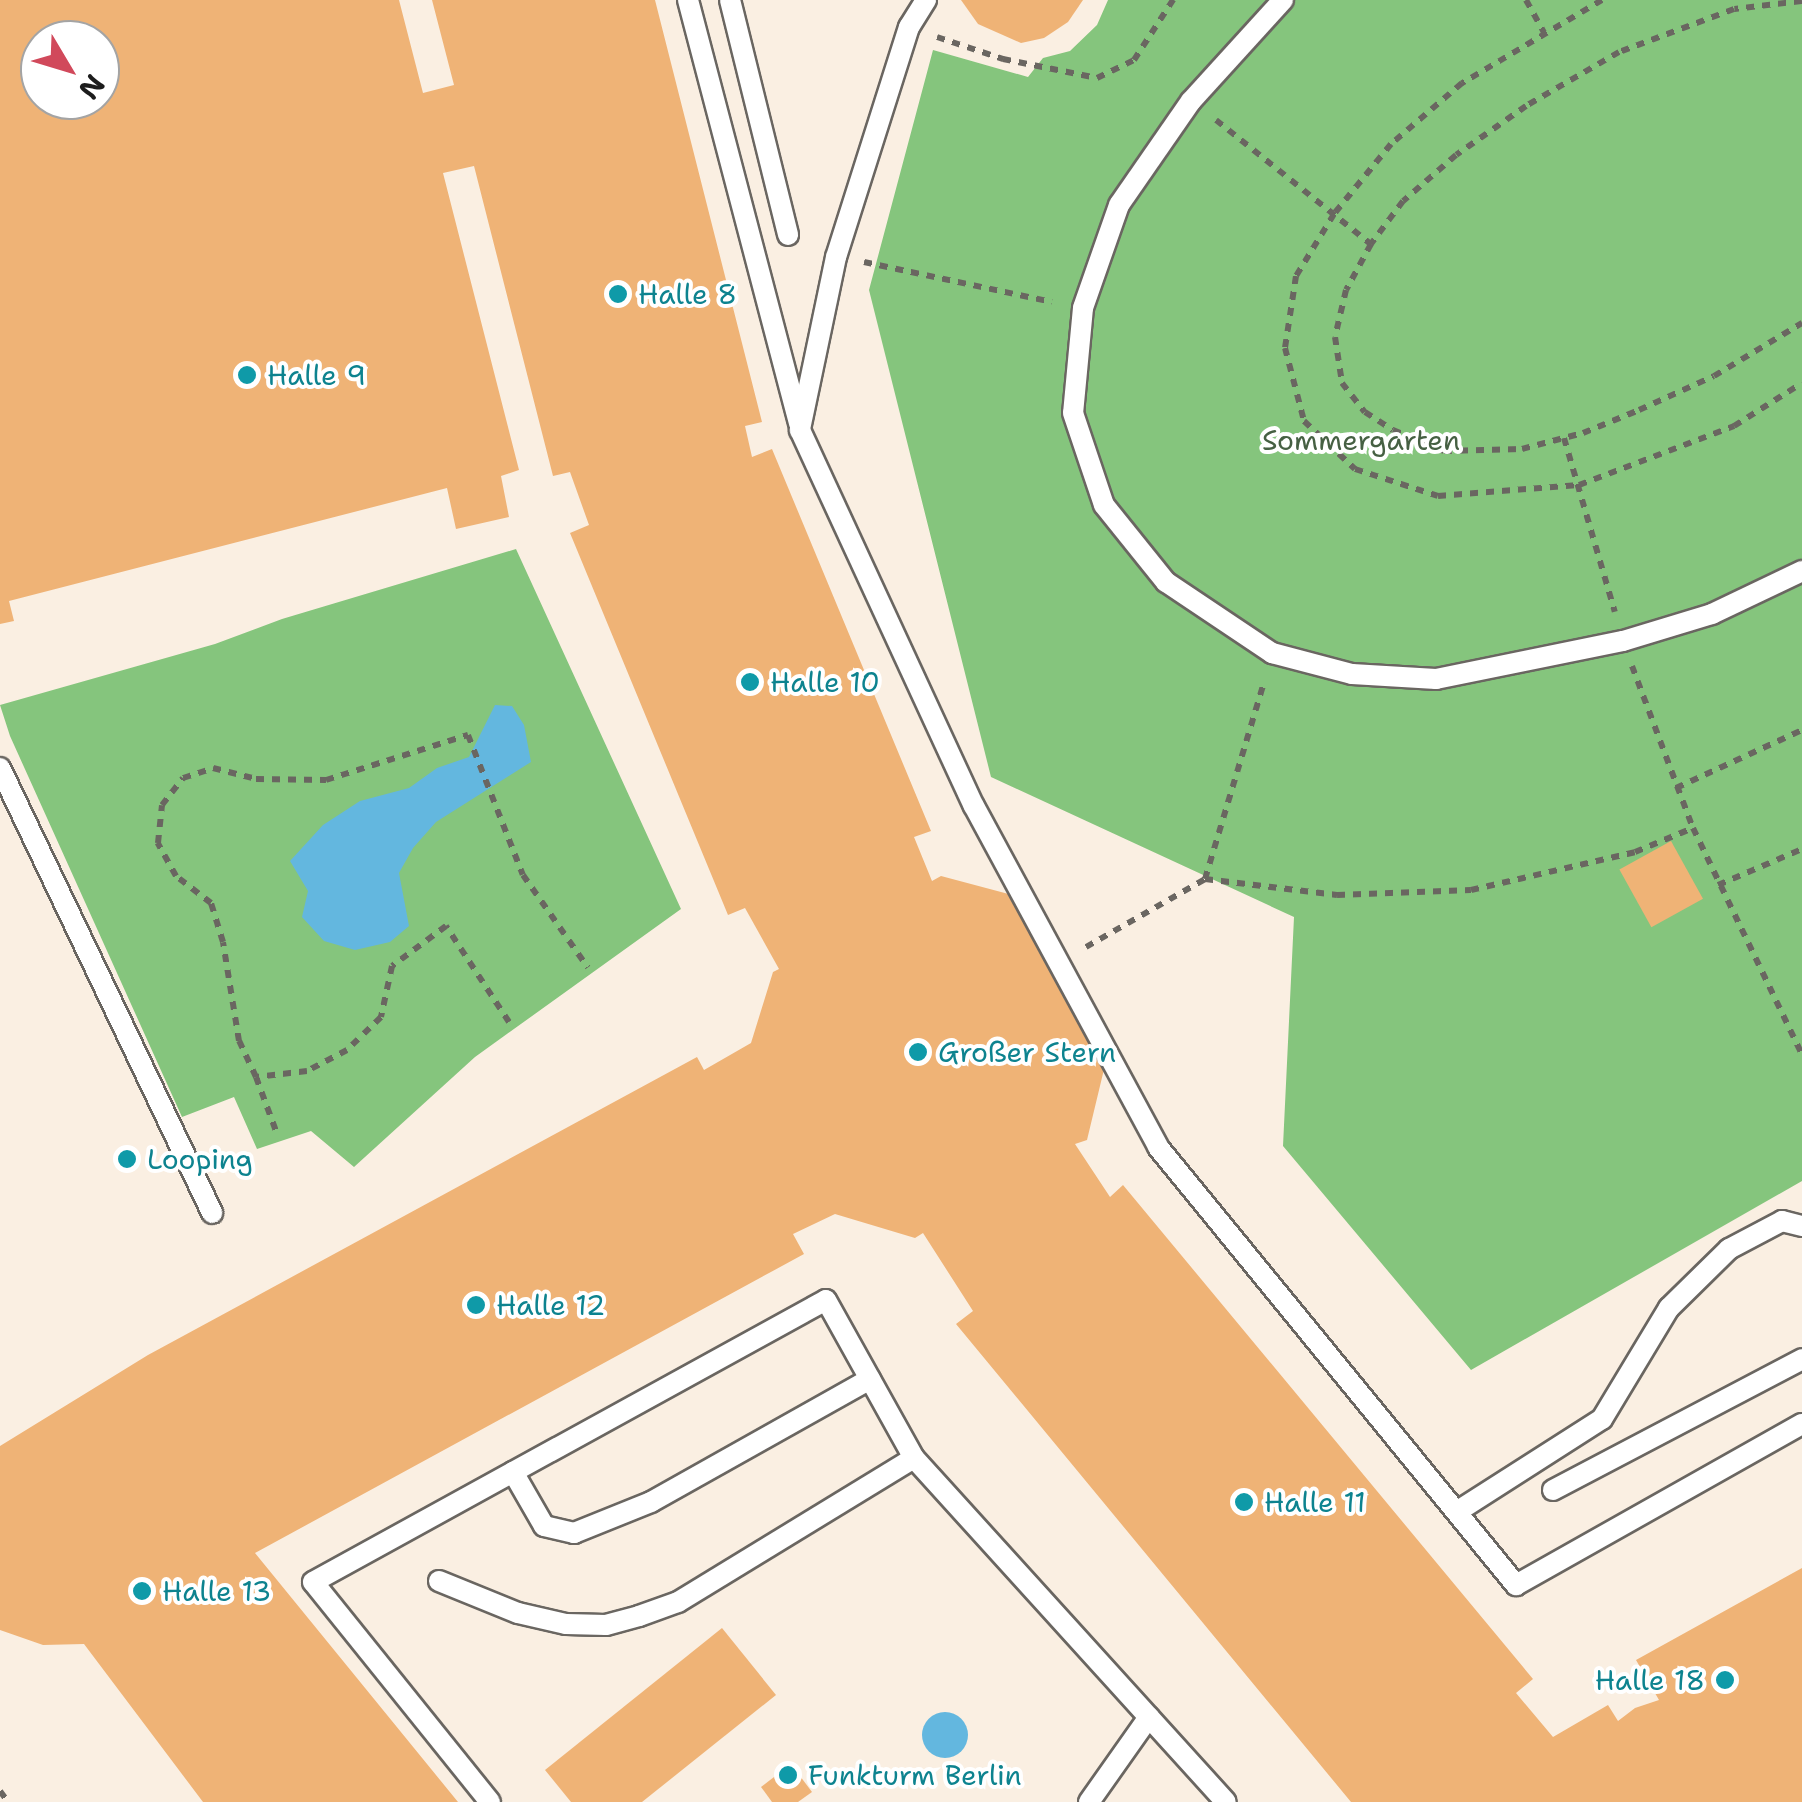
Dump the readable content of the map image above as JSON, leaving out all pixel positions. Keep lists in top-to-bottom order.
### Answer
{
  "parks": ["Sommergarten"],
  "places": [
    "Halle 8",
    "Halle 9",
    "Halle 10",
    "Großer Stern",
    "Looping",
    "Halle 12",
    "Halle 11",
    "Halle 13",
    "Halle 18",
    "Funkturm Berlin"
  ],
  "north": "bottom right"
}
